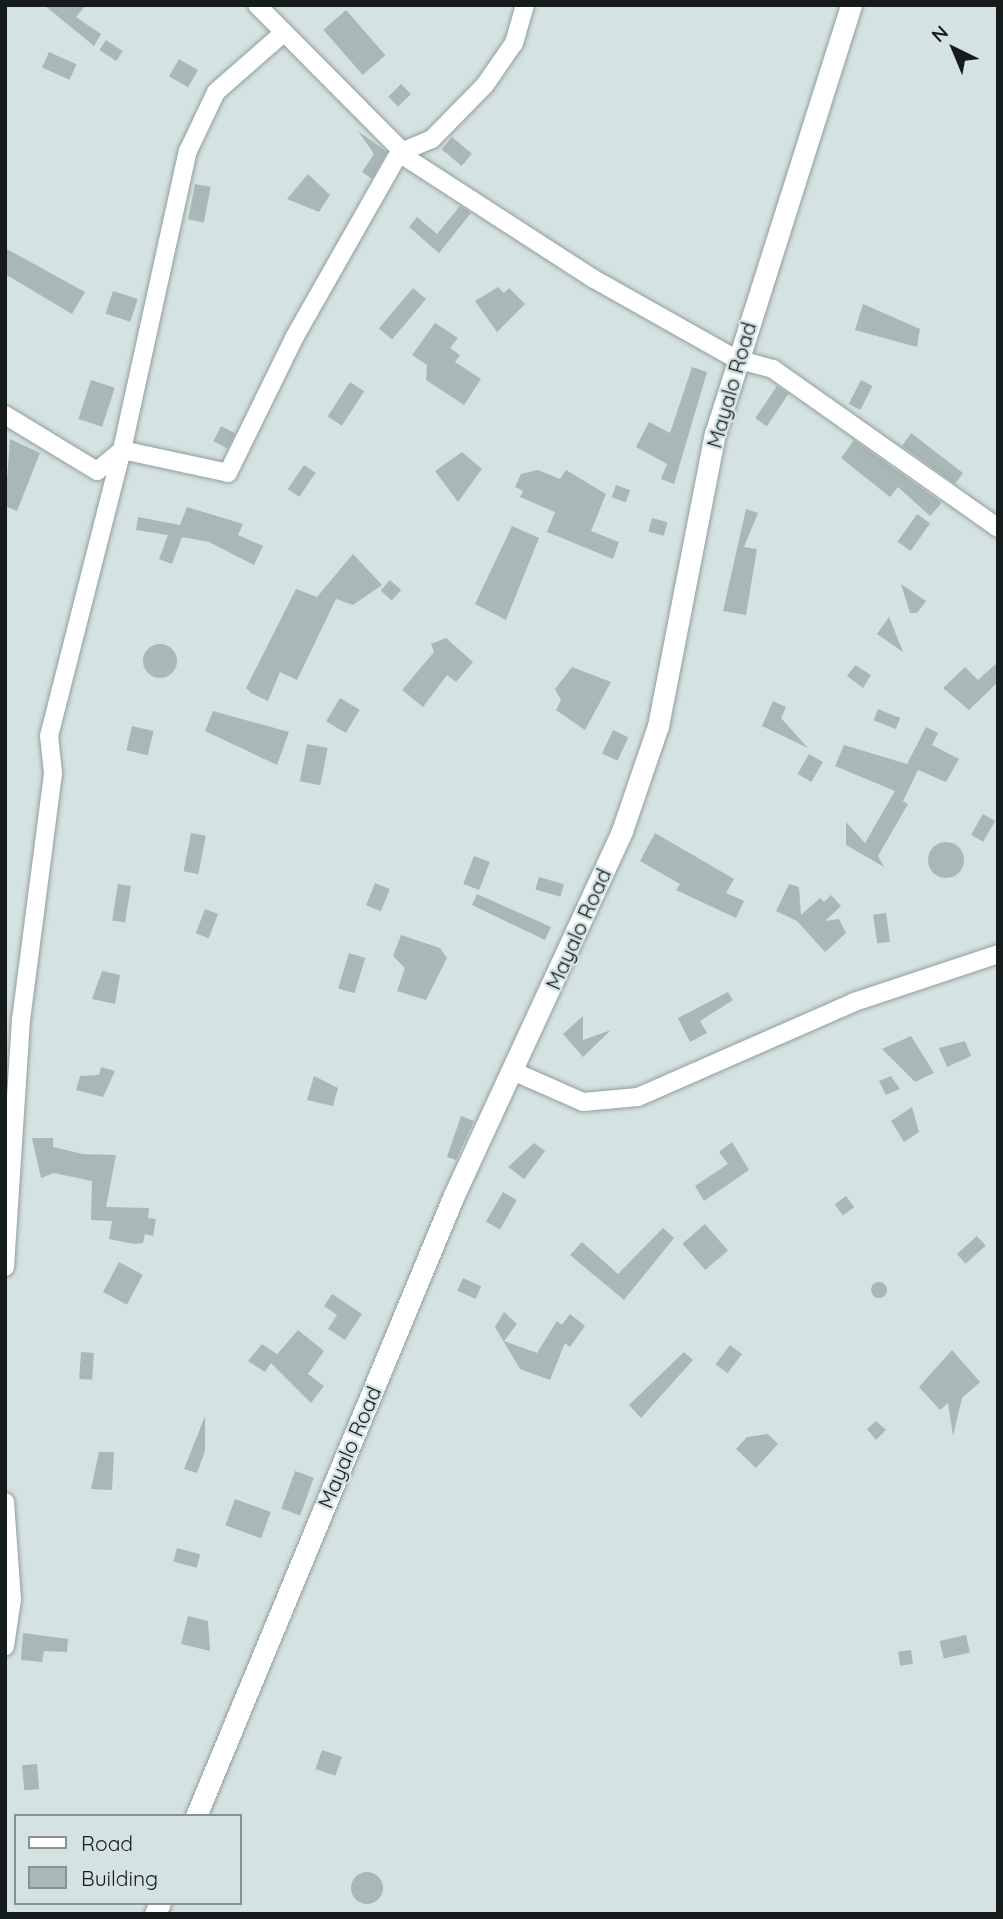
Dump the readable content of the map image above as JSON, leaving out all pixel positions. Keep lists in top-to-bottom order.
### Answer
{
  "streets": {
    "street": ["Mayalo Road"]
  },
  "legend": ["Road", "Building"],
  "north": "top left"
}
